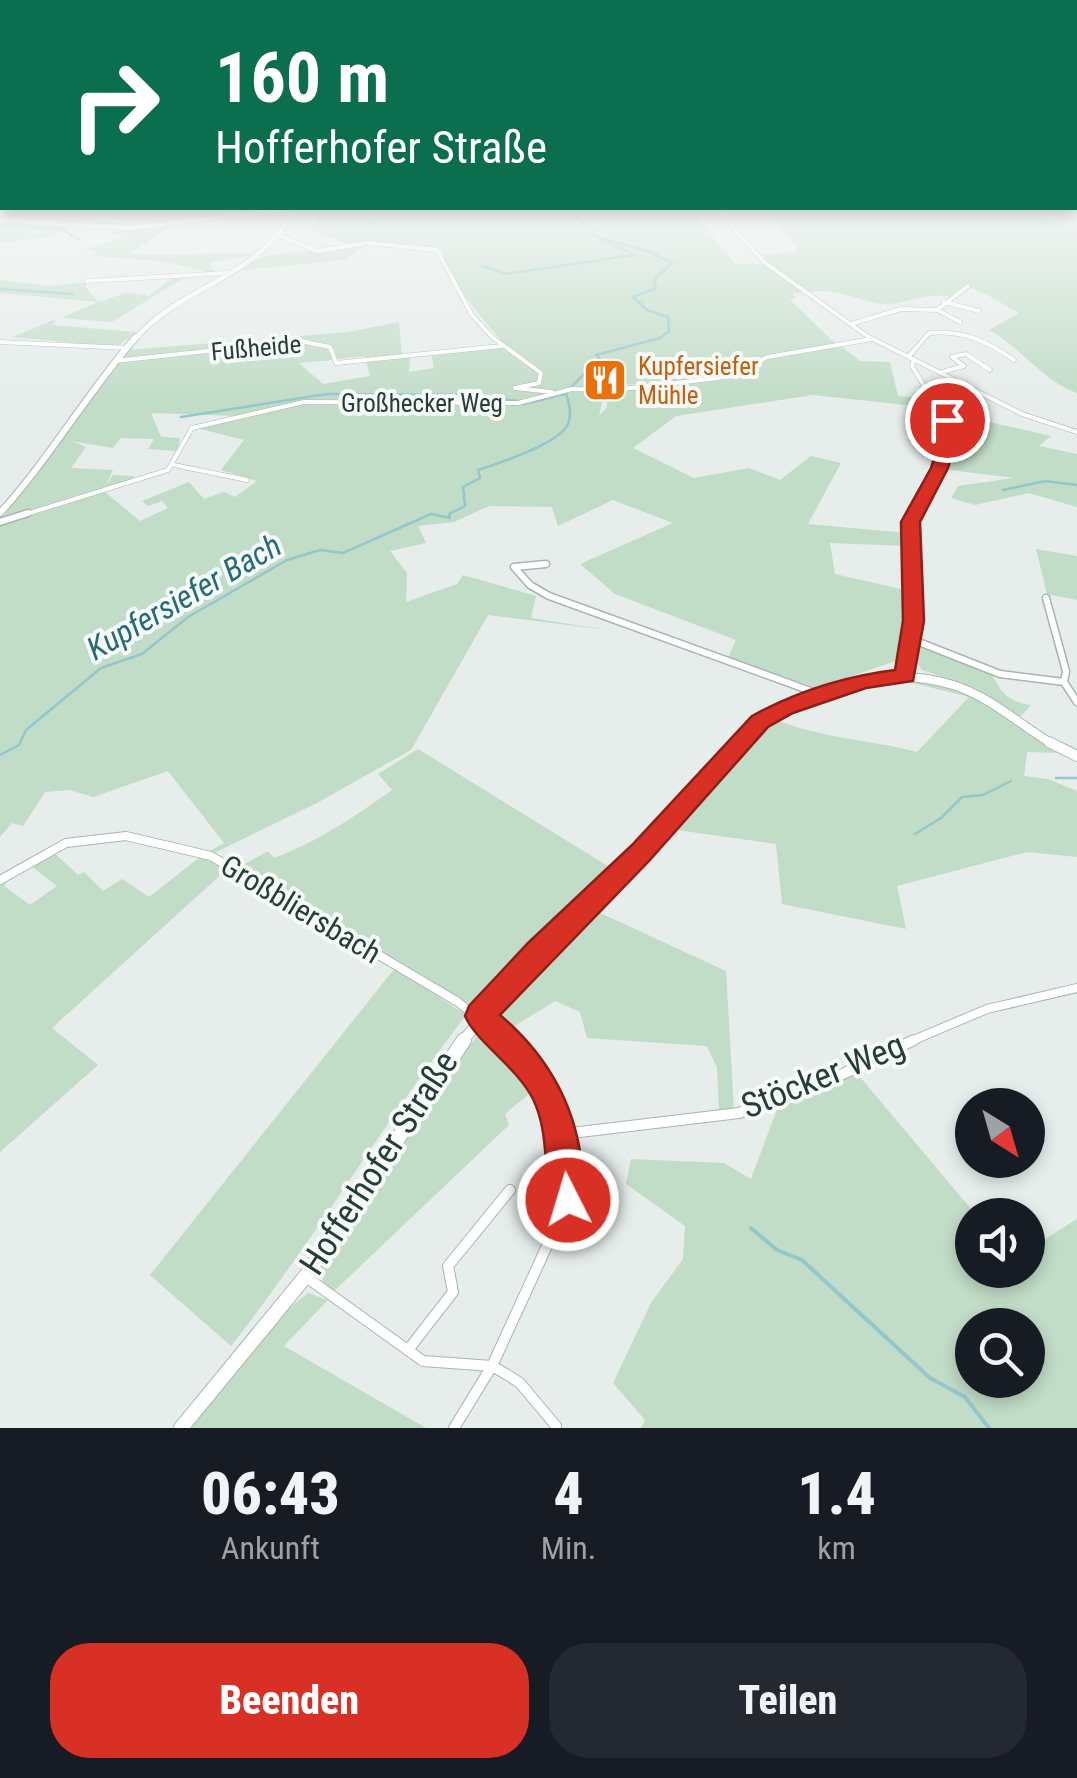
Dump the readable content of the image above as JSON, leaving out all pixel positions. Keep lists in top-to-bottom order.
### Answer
{
  "streets": {
    "street": [
      "Fußheide",
      "Großhecker Weg",
      "Großbliersbach",
      "Stöcker Weg",
      "Hofferhofer Straße"
    ]
  },
  "crossings": [
    ["Großbliersbach", "Stöcker Weg"],
    ["Großbliersbach", "Hofferhofer Straße"]
  ],
  "water": ["Kupfersiefer Bach"],
  "places": {
    "restaurant": ["Kupfersiefer Mühle"]
  },
  "north": "bottom right",
  "page": {
    "turn": ["160 m", "Hofferhofer Straße"],
    "eta": [
      "06:43",
      "Ankunft",
      "4",
      "Min.",
      "1.4",
      "km"
    ],
    "buttons": ["Beenden", "Teilen"]
  }
}
